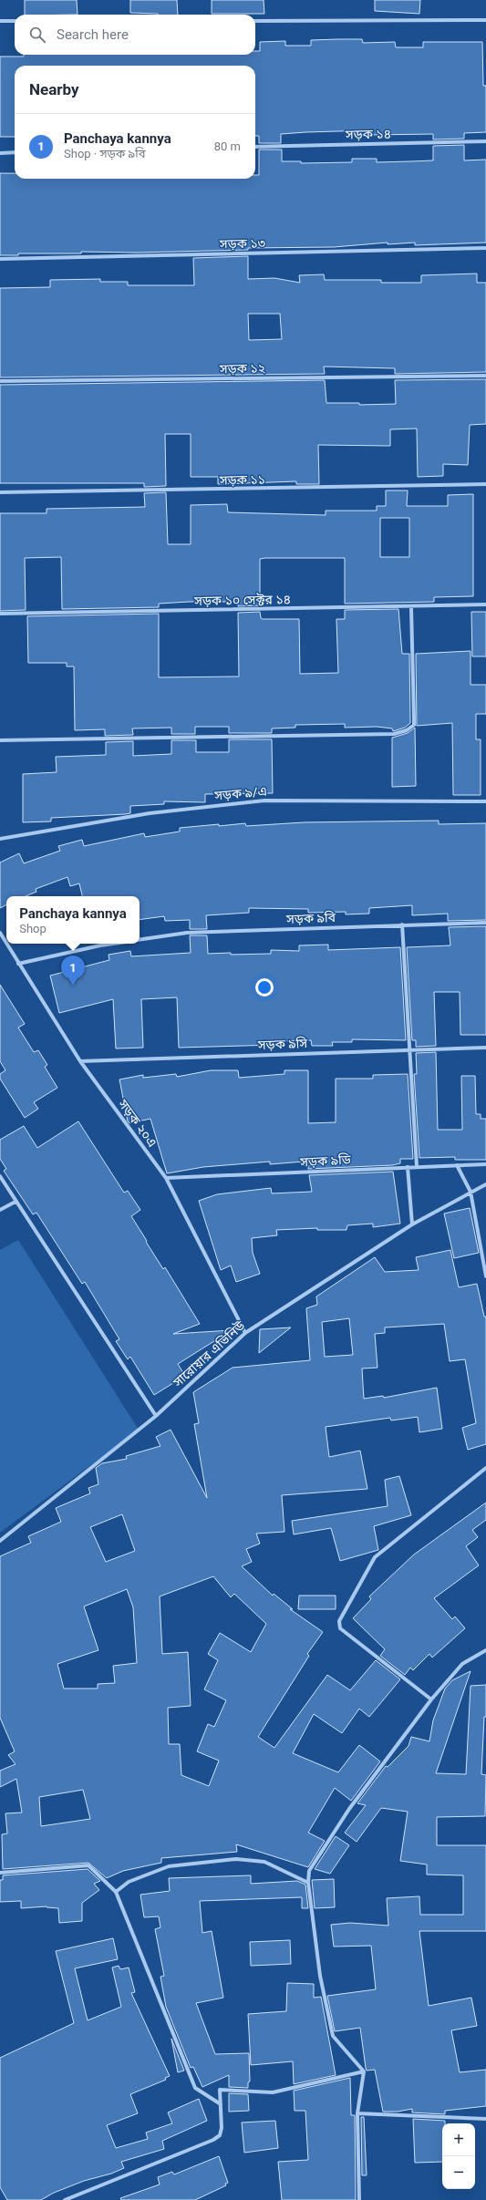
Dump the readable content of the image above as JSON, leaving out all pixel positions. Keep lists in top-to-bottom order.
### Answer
{
  "streets": {
    "street": [
      "সড়ক ১৪",
      "সড়ক ১৩",
      "সড়ক ১২",
      "সড়ক ১১",
      "সড়ক ১০ সেক্টর ১৪",
      "সড়ক ৯/এ",
      "সড়ক ৯বি",
      "সড়ক ৯সি",
      "সড়ক ২০এ",
      "সড়ক ৯ডি",
      "সারোয়ার এভিনিউ"
    ]
  },
  "crossings": [
    ["সড়ক ৯সি", "সড়ক ২০এ"],
    ["সড়ক ২০এ", "সড়ক ৯ডি"],
    ["সড়ক ২০এ", "সারোয়ার এভিনিউ"]
  ],
  "page": {
    "search": "Search here",
    "heading": "Nearby",
    "list": [
      {
        "mark": "1",
        "name": "Panchaya kannya",
        "note": "Shop · সড়ক ৯বি",
        "value": "80 m"
      }
    ],
    "popup": ["Panchaya kannya", "Shop"],
    "pins": "1",
    "map_buttons": ["+", "−"]
  }
}
